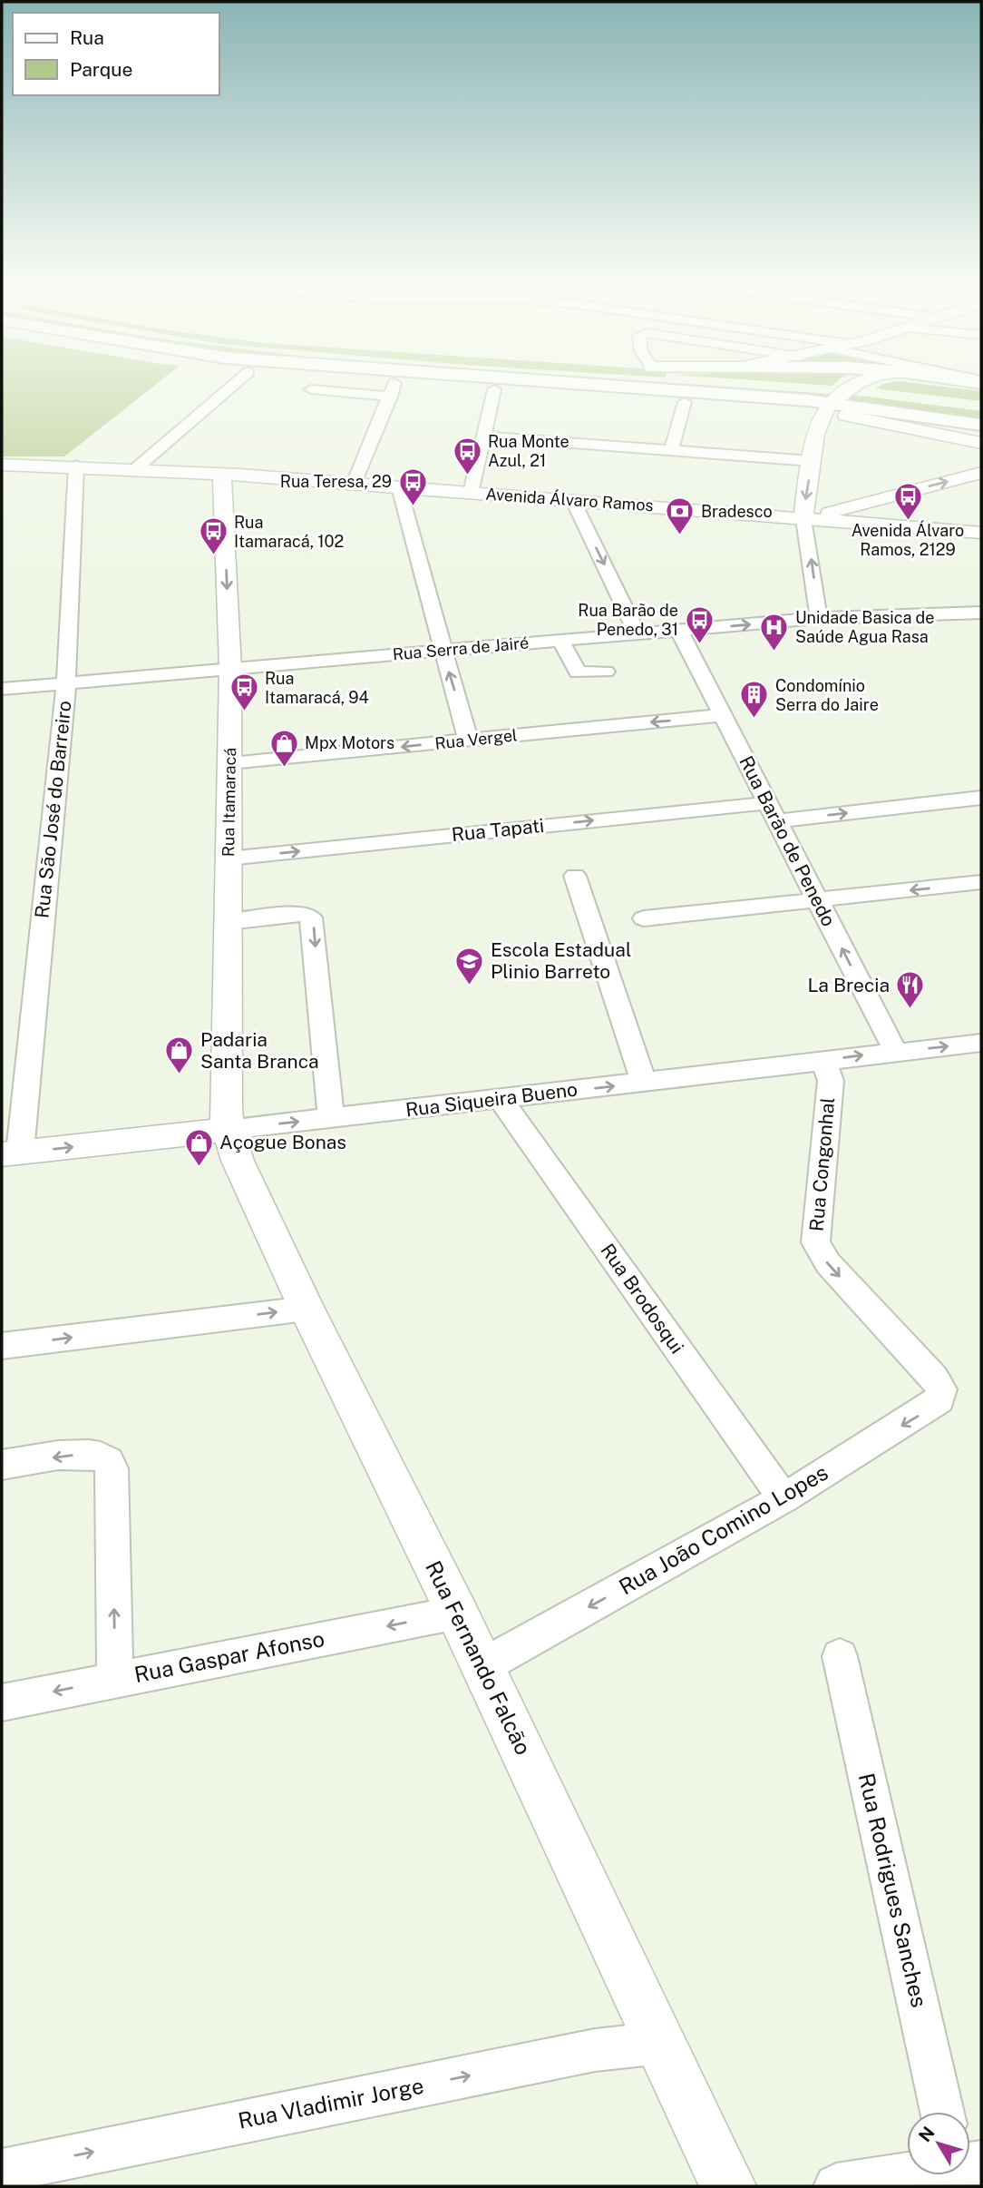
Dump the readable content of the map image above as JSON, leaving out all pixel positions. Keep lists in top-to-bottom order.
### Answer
{
  "streets": {
    "main road": [
      "Avenida Álvaro Ramos",
      "Rua Itamaracá",
      "Rua Siqueira Bueno",
      "Rua Fernando Falcão"
    ],
    "street": [
      "Rua Serra de Jairé",
      "Rua Vergel",
      "Rua São José do Barreiro",
      "Rua Tapati",
      "Rua Barão de Penedo",
      "Rua Congonhal",
      "Rua Brodosqui",
      "Rua João Comino Lopes",
      "Rua Gaspar Afonso",
      "Rua Rodrigues Sanches",
      "Rua Vladimir Jorge"
    ]
  },
  "crossings": [
    ["Avenida Álvaro Ramos", "Rua Itamaracá"],
    ["Avenida Álvaro Ramos", "Rua São José do Barreiro"],
    ["Rua Serra de Jairé", "Rua Itamaracá"],
    ["Rua Serra de Jairé", "Rua São José do Barreiro"],
    ["Rua Serra de Jairé", "Rua Barão de Penedo"],
    ["Rua Vergel", "Rua Itamaracá"],
    ["Rua Vergel", "Rua Barão de Penedo"],
    ["Rua Itamaracá", "Rua Tapati"],
    ["Rua Itamaracá", "Rua Siqueira Bueno"],
    ["Rua Itamaracá", "Rua Fernando Falcão"],
    ["Rua São José do Barreiro", "Rua Siqueira Bueno"],
    ["Rua Tapati", "Rua Barão de Penedo"],
    ["Rua Barão de Penedo", "Rua Siqueira Bueno"],
    ["Rua Siqueira Bueno", "Rua Congonhal"],
    ["Rua Siqueira Bueno", "Rua Brodosqui"],
    ["Rua Siqueira Bueno", "Rua Fernando Falcão"],
    ["Rua Congonhal", "Rua João Comino Lopes"],
    ["Rua Brodosqui", "Rua João Comino Lopes"],
    ["Rua João Comino Lopes", "Rua Fernando Falcão"],
    ["Rua Gaspar Afonso", "Rua Fernando Falcão"],
    ["Rua Fernando Falcão", "Rua Vladimir Jorge"]
  ],
  "one_way": [
    "Rua Vergel",
    "Rua Barão de Penedo",
    "Rua Siqueira Bueno",
    "Rua Congonhal",
    "Rua João Comino Lopes",
    "Rua Gaspar Afonso",
    "Rua Vladimir Jorge"
  ],
  "places": {
    "bus stop": [
      "Rua Monte Azul, 21",
      "Rua Teresa, 29",
      "Avenida Álvaro Ramos, 2129",
      "Rua Itamaracá, 102",
      "Rua Barão de Penedo, 31",
      "Rua Itamaracá, 94"
    ],
    "bank": ["Bradesco"],
    "hospital": ["Unidade Basica de Saúde Agua Rasa"],
    "building": ["Condomínio Serra do Jaire"],
    "shop": ["Mpx Motors", "Padaria Santa Branca", "Açogue Bonas"],
    "school or university": ["Escola Estadual Plinio Barreto"],
    "restaurant": ["La Brecia"]
  },
  "legend": ["Rua", "Parque"],
  "north": "top left"
}
